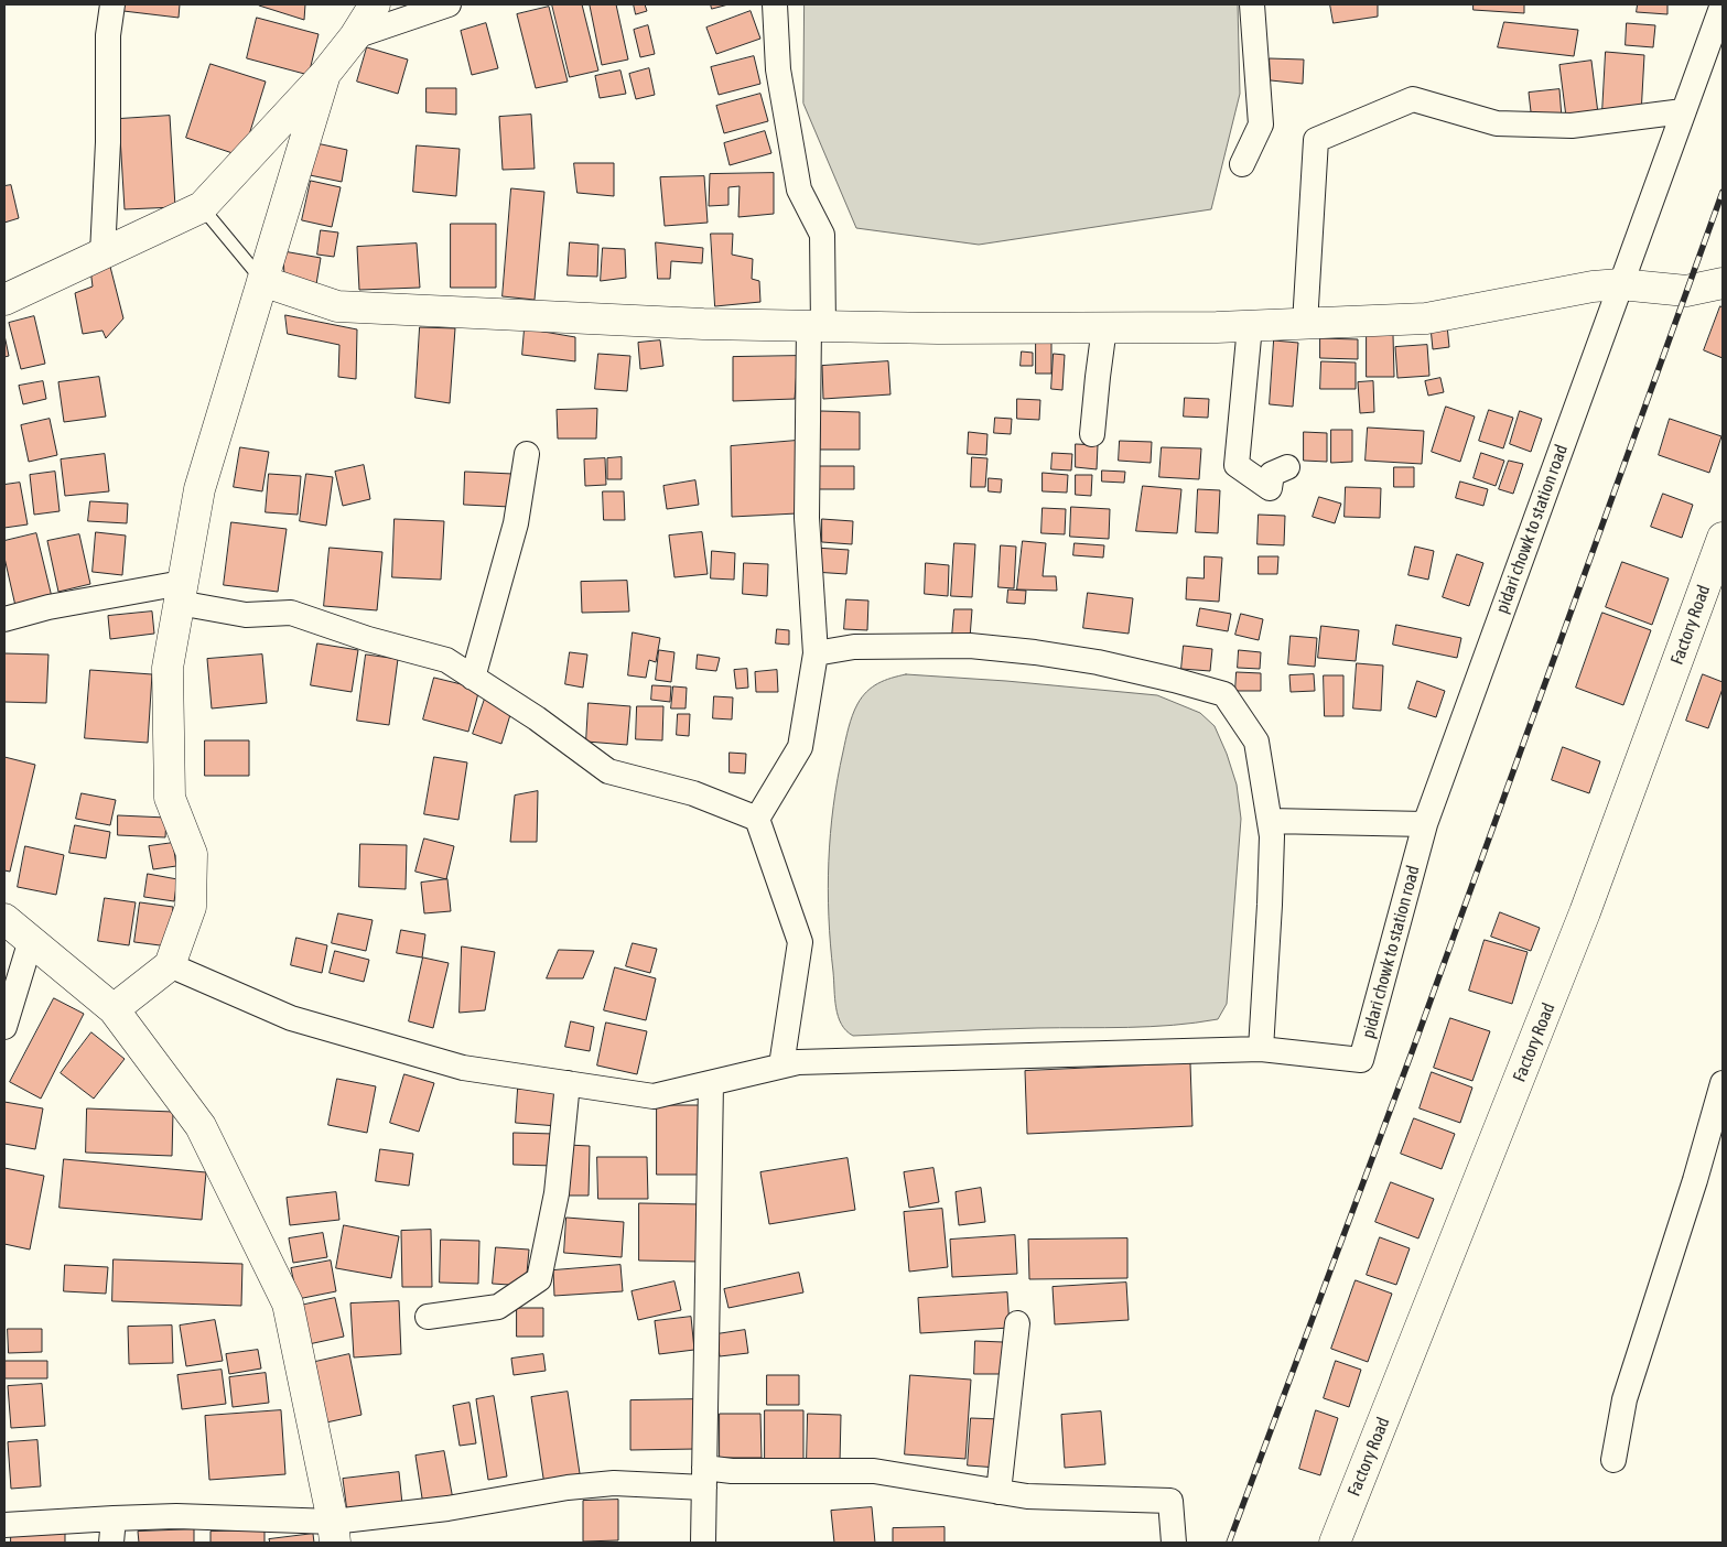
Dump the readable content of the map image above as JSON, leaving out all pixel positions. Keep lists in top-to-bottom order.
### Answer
{
  "streets": {
    "street": ["pidari chowk to station road", "Factory Road"]
  }
}
